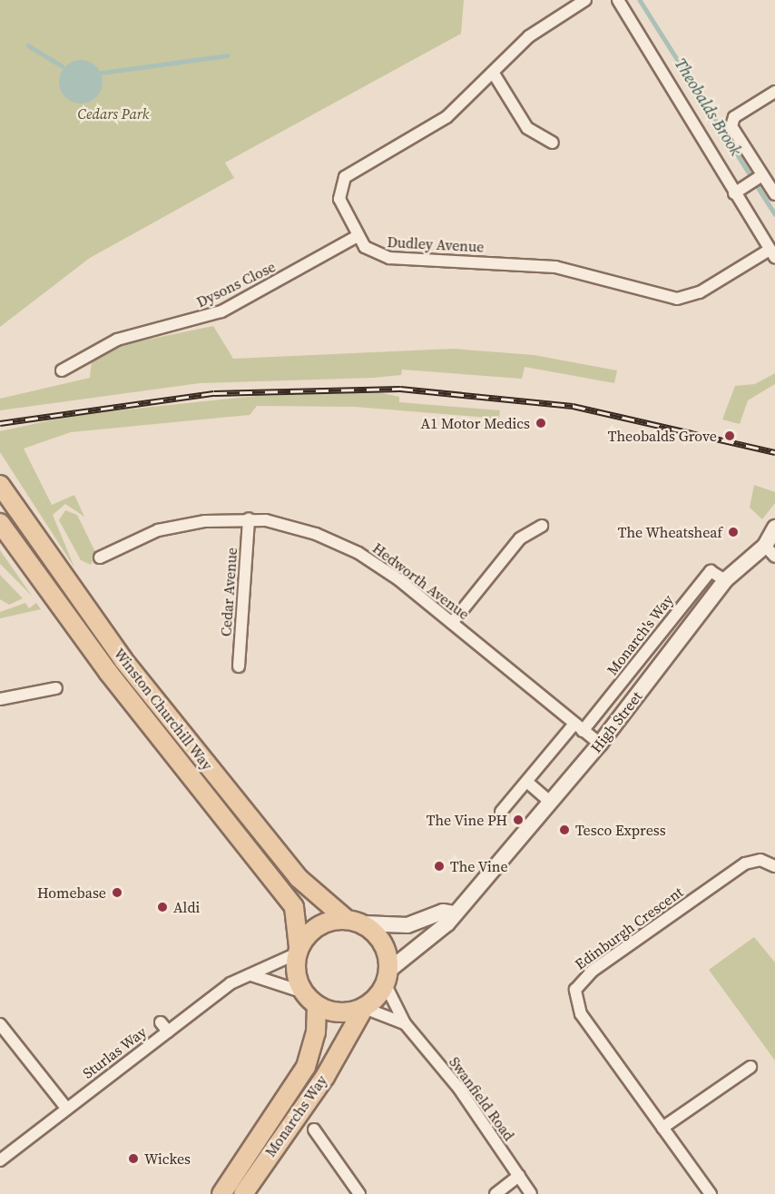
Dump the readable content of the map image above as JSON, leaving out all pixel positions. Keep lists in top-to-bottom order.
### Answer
{
  "streets": {
    "main road": ["Winston Churchill Way", "High Street", "Monarchs Way"],
    "street": [
      "Dudley Avenue",
      "Dysons Close",
      "Hedworth Avenue",
      "Cedar Avenue",
      "Monarch's Way",
      "Edinburgh Crescent",
      "Sturlas Way",
      "Swanfield Road"
    ]
  },
  "crossings": [
    ["Dudley Avenue", "Dysons Close"],
    ["Hedworth Avenue", "Cedar Avenue"],
    ["Hedworth Avenue", "Monarch's Way"],
    ["Hedworth Avenue", "High Street"],
    ["Monarch's Way", "High Street"],
    ["Winston Churchill Way", "High Street"],
    ["Winston Churchill Way", "Sturlas Way"],
    ["Winston Churchill Way", "Swanfield Road"],
    ["Winston Churchill Way", "Monarchs Way"],
    ["High Street", "Sturlas Way"],
    ["High Street", "Swanfield Road"],
    ["High Street", "Monarchs Way"],
    ["Sturlas Way", "Swanfield Road"],
    ["Sturlas Way", "Monarchs Way"],
    ["Swanfield Road", "Monarchs Way"]
  ],
  "water": ["Theobalds Brook"],
  "parks": ["Cedars Park"],
  "places": [
    "A1 Motor Medics",
    "Theobalds Grove",
    "The Wheatsheaf",
    "The Vine PH",
    "Tesco Express",
    "The Vine",
    "Homebase",
    "Aldi",
    "Wickes"
  ]
}
